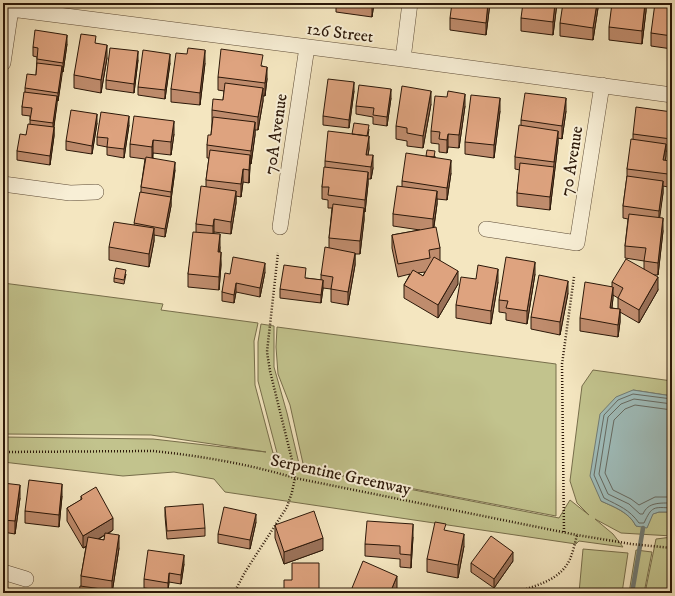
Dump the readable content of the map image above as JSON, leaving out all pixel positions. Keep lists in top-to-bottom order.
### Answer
{
  "streets": {
    "street": ["126 Street", "70A Avenue", "70 Avenue"],
    "path": ["Serpentine Greenway"]
  },
  "crossings": [
    ["126 Street", "70A Avenue"],
    ["126 Street", "70 Avenue"]
  ]
}
